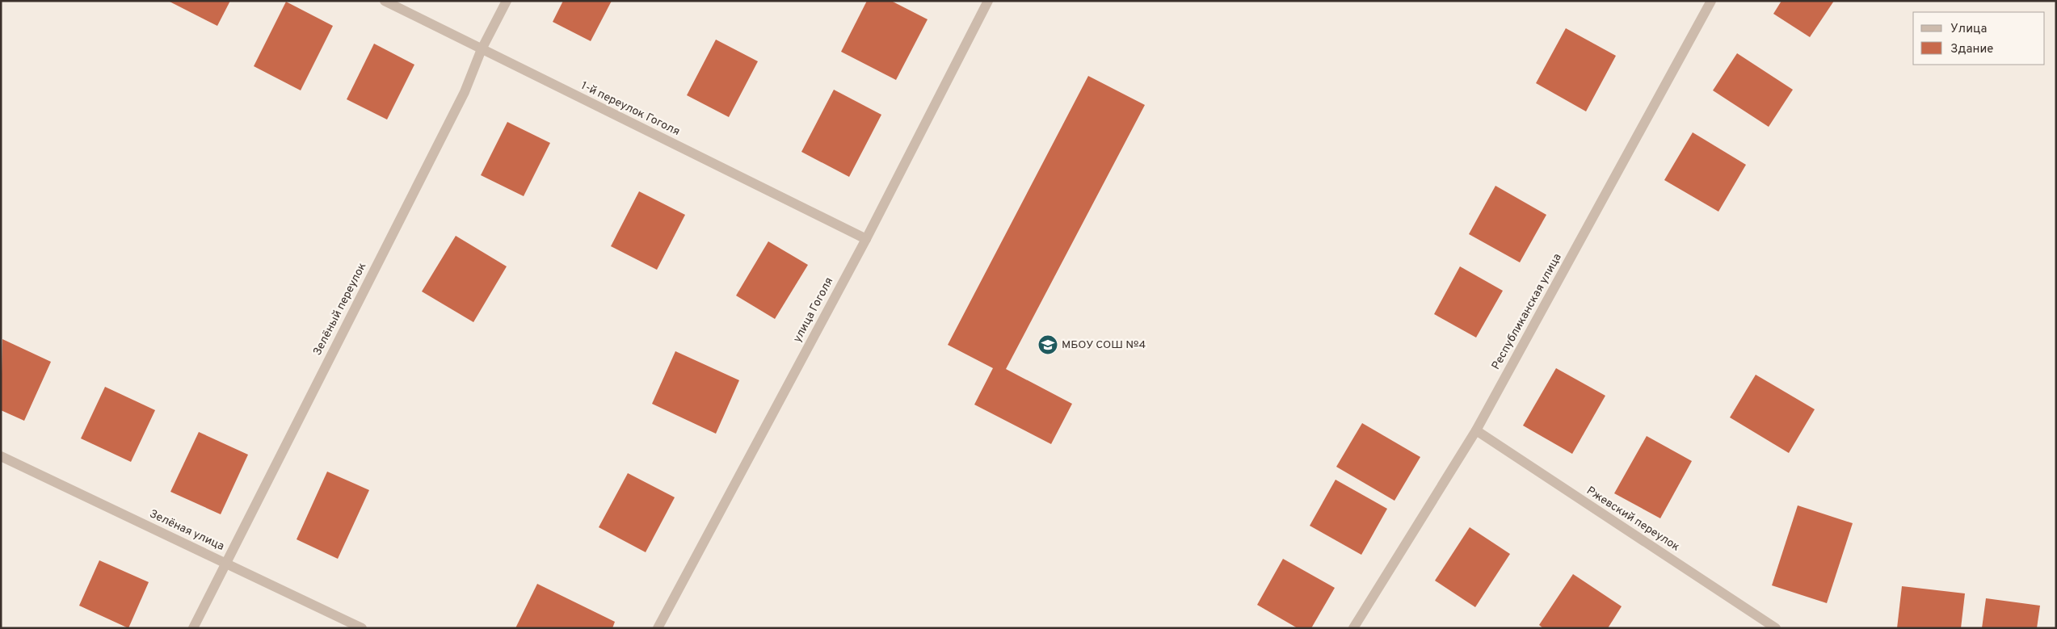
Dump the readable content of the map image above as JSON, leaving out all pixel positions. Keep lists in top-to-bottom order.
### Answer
{
  "streets": {
    "street": [
      "1-й переулок Гоголя",
      "Зелёный переулок",
      "улица Гоголя",
      "Республиканская улица",
      "Ржевский переулок",
      "Зелёная улица"
    ]
  },
  "crossings": [
    ["1-й переулок Гоголя", "Зелёный переулок"],
    ["1-й переулок Гоголя", "улица Гоголя"],
    ["Зелёный переулок", "Зелёная улица"],
    ["Республиканская улица", "Ржевский переулок"]
  ],
  "places": {
    "school or university": ["МБОУ СОШ №4"]
  },
  "legend": ["Улица", "Здание"]
}
